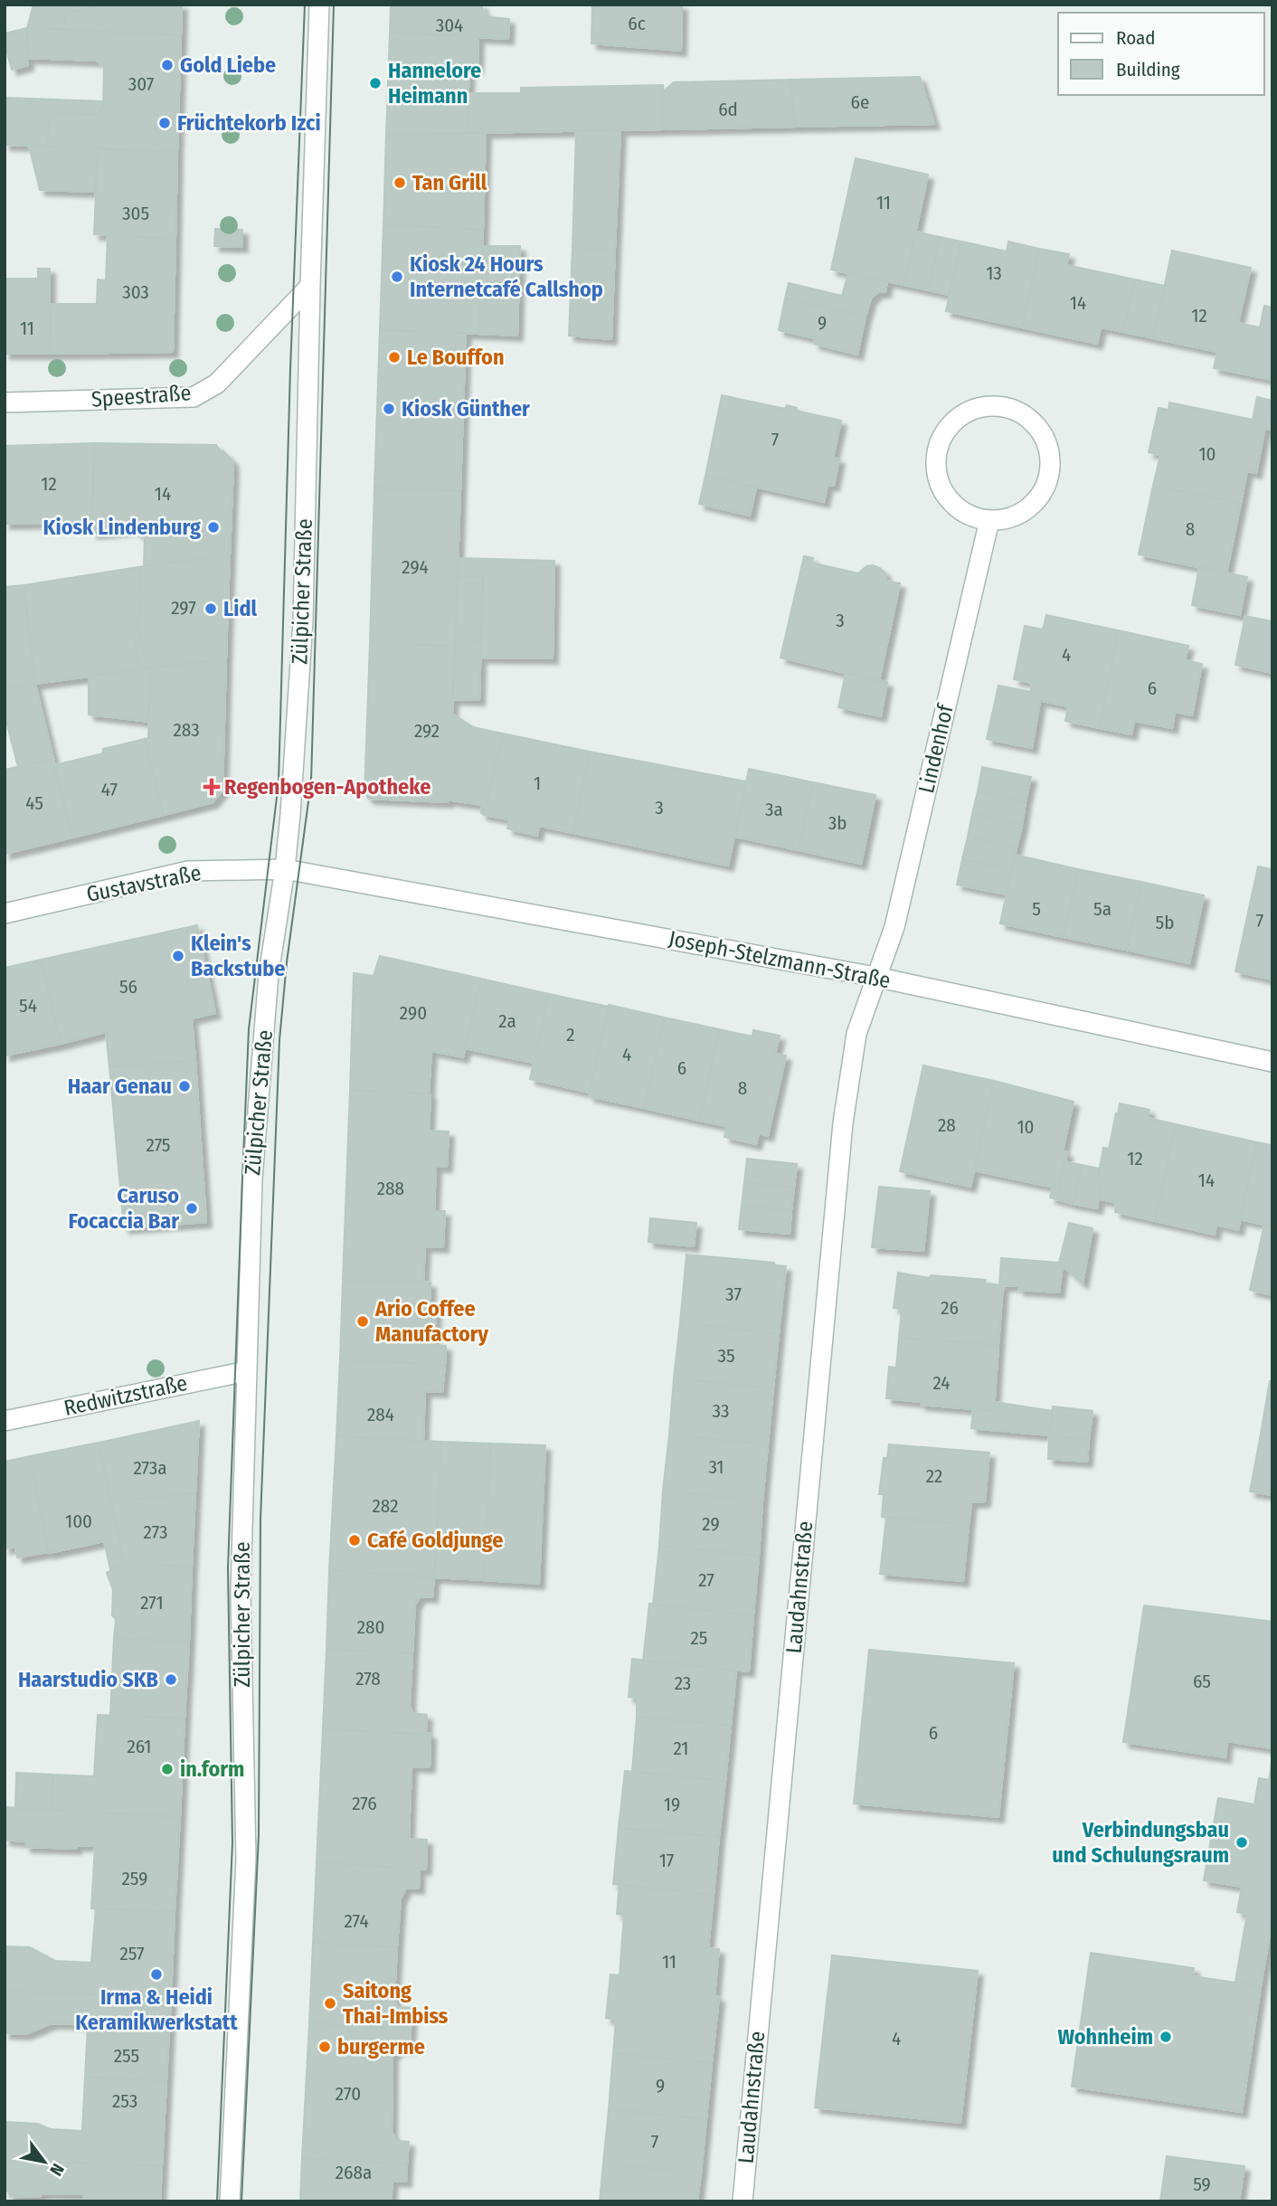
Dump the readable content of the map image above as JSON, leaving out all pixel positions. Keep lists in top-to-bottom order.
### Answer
{
  "streets": {
    "street": [
      "Speestraße",
      "Zülpicher Straße",
      "Lindenhof",
      "Gustavstraße",
      "Joseph-Stelzmann-Straße",
      "Redwitzstraße",
      "Laudahnstraße"
    ]
  },
  "crossings": [
    ["Speestraße", "Zülpicher Straße"],
    ["Zülpicher Straße", "Gustavstraße"],
    ["Zülpicher Straße", "Joseph-Stelzmann-Straße"],
    ["Zülpicher Straße", "Redwitzstraße"],
    ["Lindenhof", "Joseph-Stelzmann-Straße"],
    ["Lindenhof", "Laudahnstraße"],
    ["Gustavstraße", "Joseph-Stelzmann-Straße"],
    ["Joseph-Stelzmann-Straße", "Laudahnstraße"]
  ],
  "places": {
    "other": [
      "Gold Liebe",
      "Hannelore Heimann",
      "Früchtekorb Izci",
      "Tan Grill",
      "Kiosk 24 Hours Internetcafé Callshop",
      "Le Bouffon",
      "Kiosk Günther",
      "Kiosk Lindenburg",
      "Lidl",
      "Klein's Backstube",
      "Haar Genau",
      "Caruso Focaccia Bar",
      "Ario Coffee Manufactory",
      "Café Goldjunge",
      "Haarstudio SKB",
      "in.form",
      "Verbindungsbau und Schulungsraum",
      "Irma & Heidi Keramikwerkstatt",
      "Saitong Thai-Imbiss",
      "Wohnheim",
      "burgerme"
    ],
    "health": ["Regenbogen-Apotheke"]
  },
  "house_numbers": [
    "6c",
    "304",
    "307",
    "6e",
    "6d",
    "11",
    "305",
    "13",
    "303",
    "14",
    "12",
    "9",
    "11",
    "7",
    "10",
    "12",
    "14",
    "8",
    "294",
    "297",
    "3",
    "4",
    "6",
    "283",
    "292",
    "1",
    "47",
    "45",
    "3",
    "3a",
    "3b",
    "5",
    "5a",
    "7",
    "5b",
    "56",
    "54",
    "290",
    "2a",
    "2",
    "4",
    "6",
    "8",
    "28",
    "10",
    "275",
    "12",
    "14",
    "288",
    "37",
    "26",
    "35",
    "24",
    "33",
    "284",
    "31",
    "273a",
    "22",
    "282",
    "100",
    "29",
    "273",
    "27",
    "271",
    "280",
    "25",
    "278",
    "65",
    "23",
    "6",
    "261",
    "21",
    "276",
    "19",
    "17",
    "259",
    "274",
    "257",
    "11",
    "4",
    "255",
    "9",
    "270",
    "253",
    "7",
    "268a",
    "59"
  ],
  "legend": ["Road", "Building"],
  "north": "bottom right"
}
